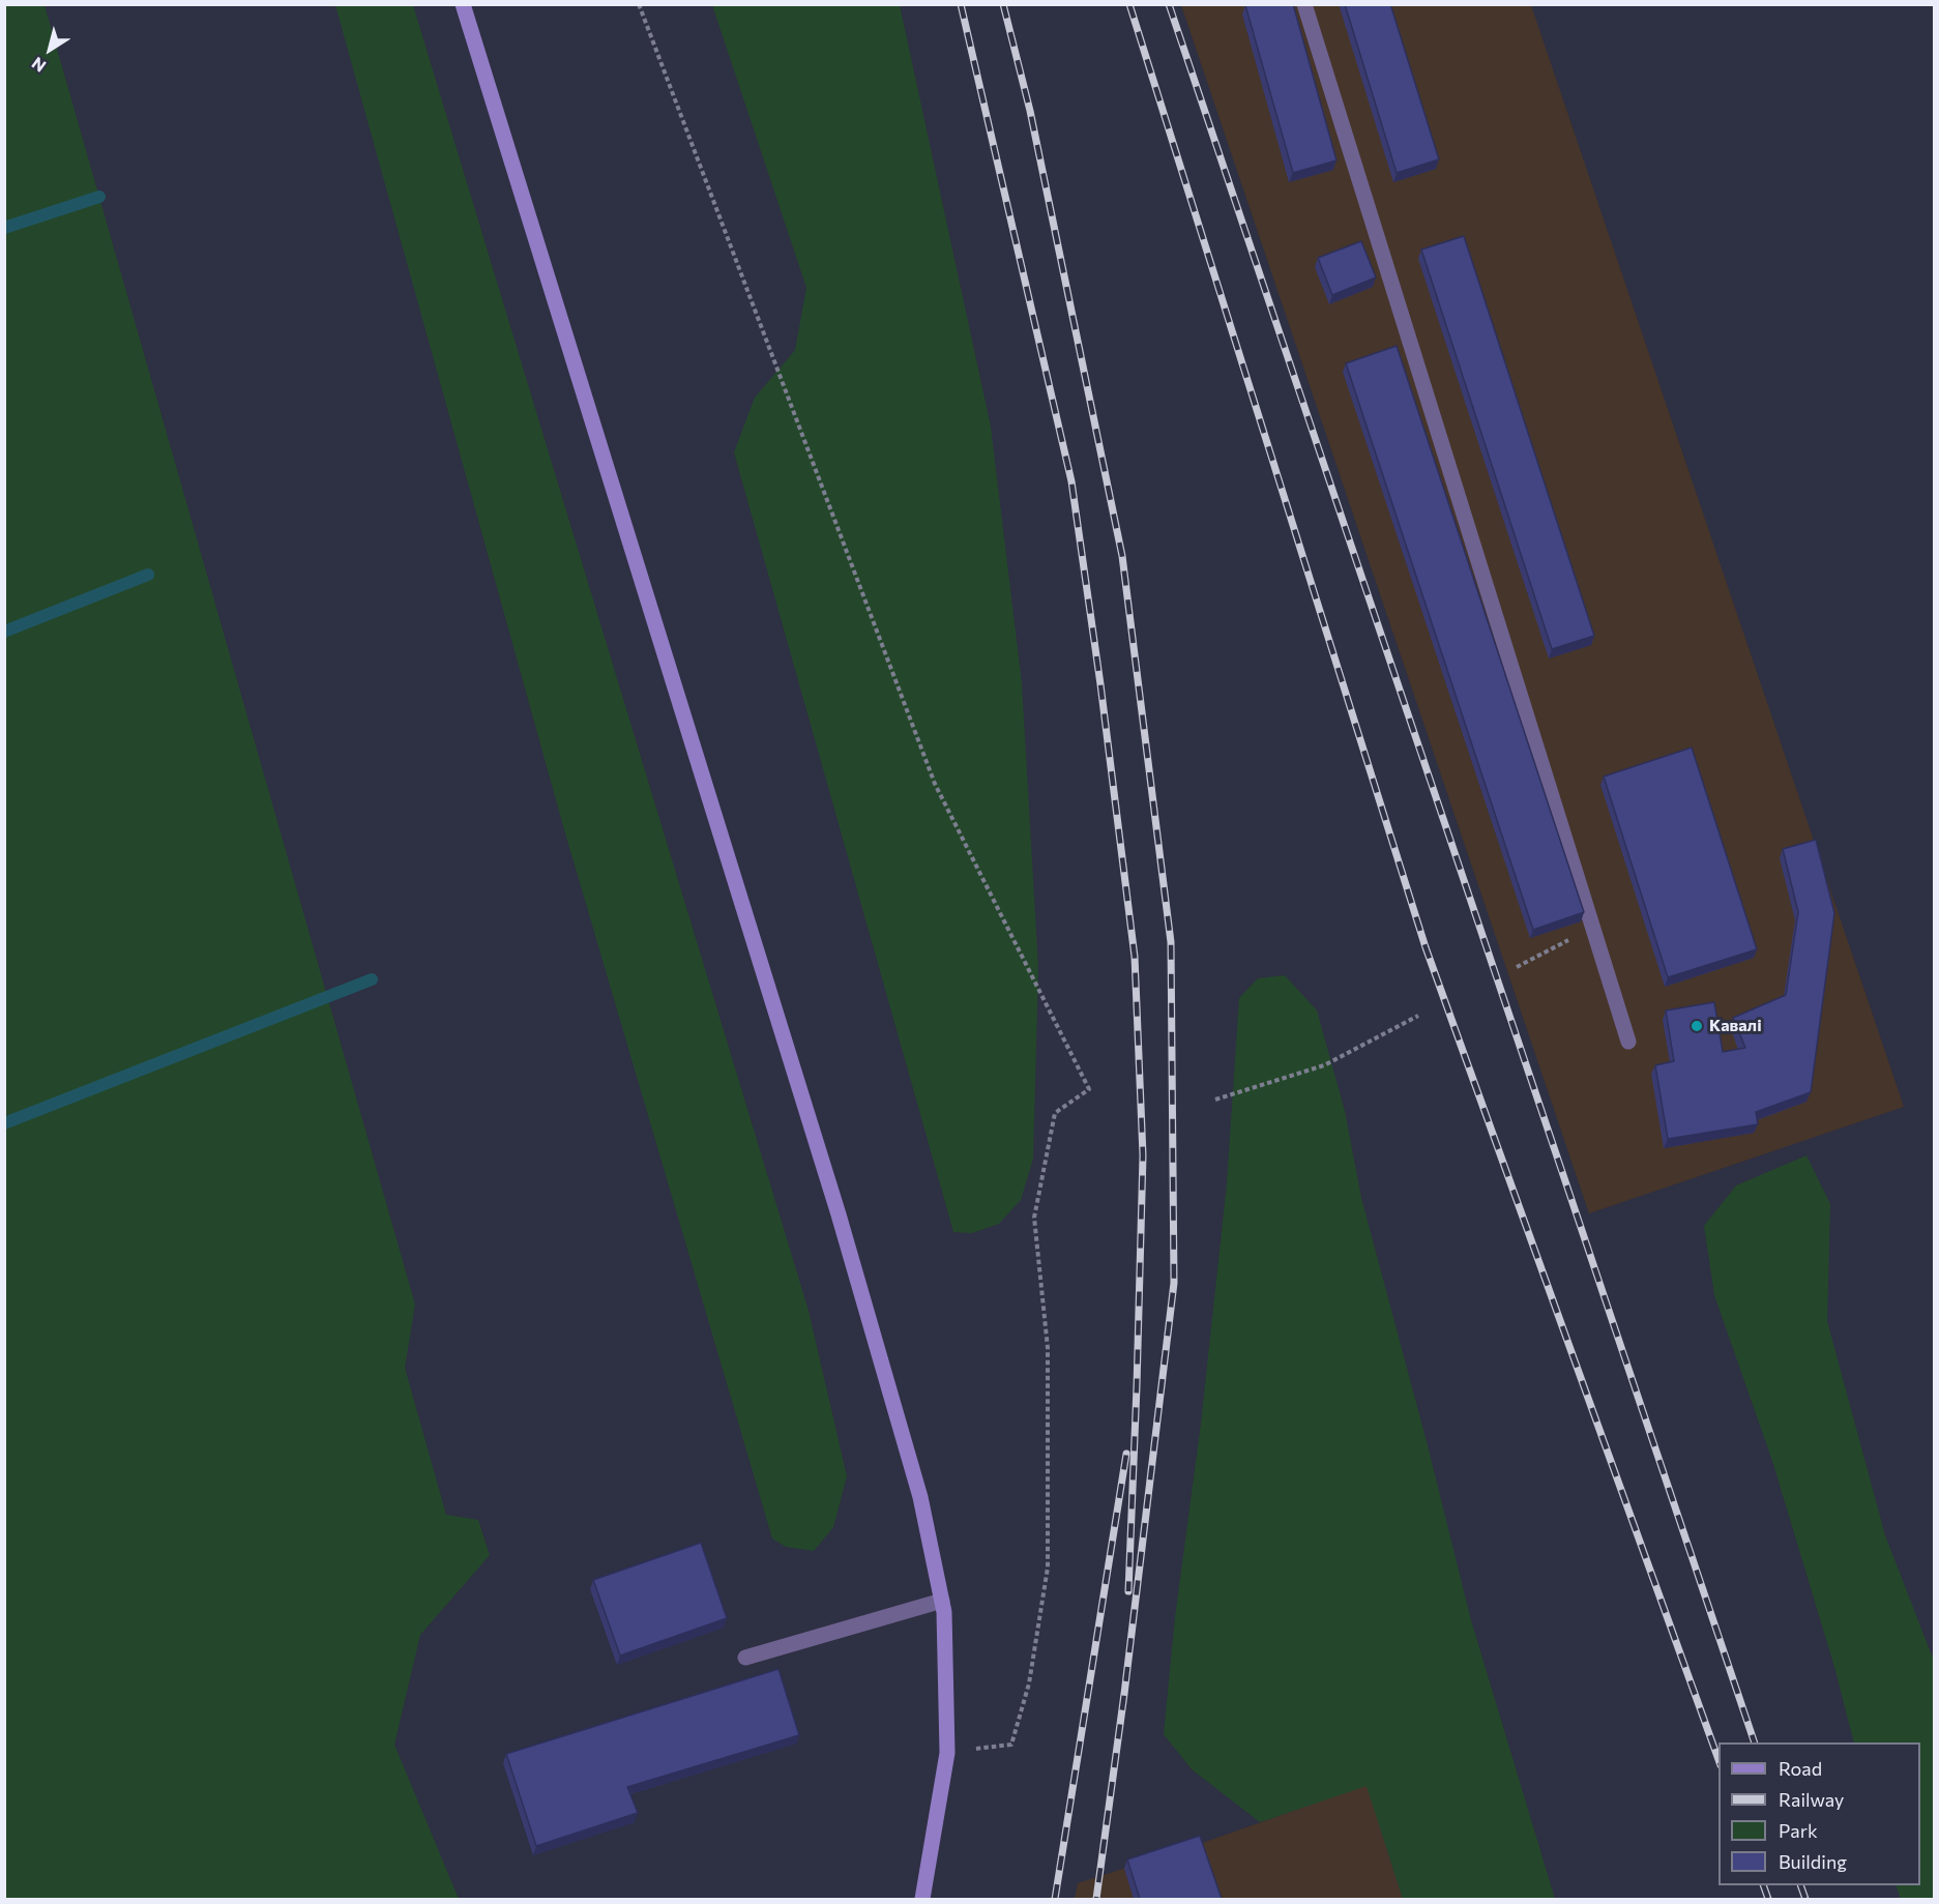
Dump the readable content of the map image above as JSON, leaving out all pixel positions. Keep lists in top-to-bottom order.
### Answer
{
  "places": ["Кавалі"],
  "legend": [
    "Road",
    "Railway",
    "Park",
    "Building"
  ],
  "north": "bottom left"
}
